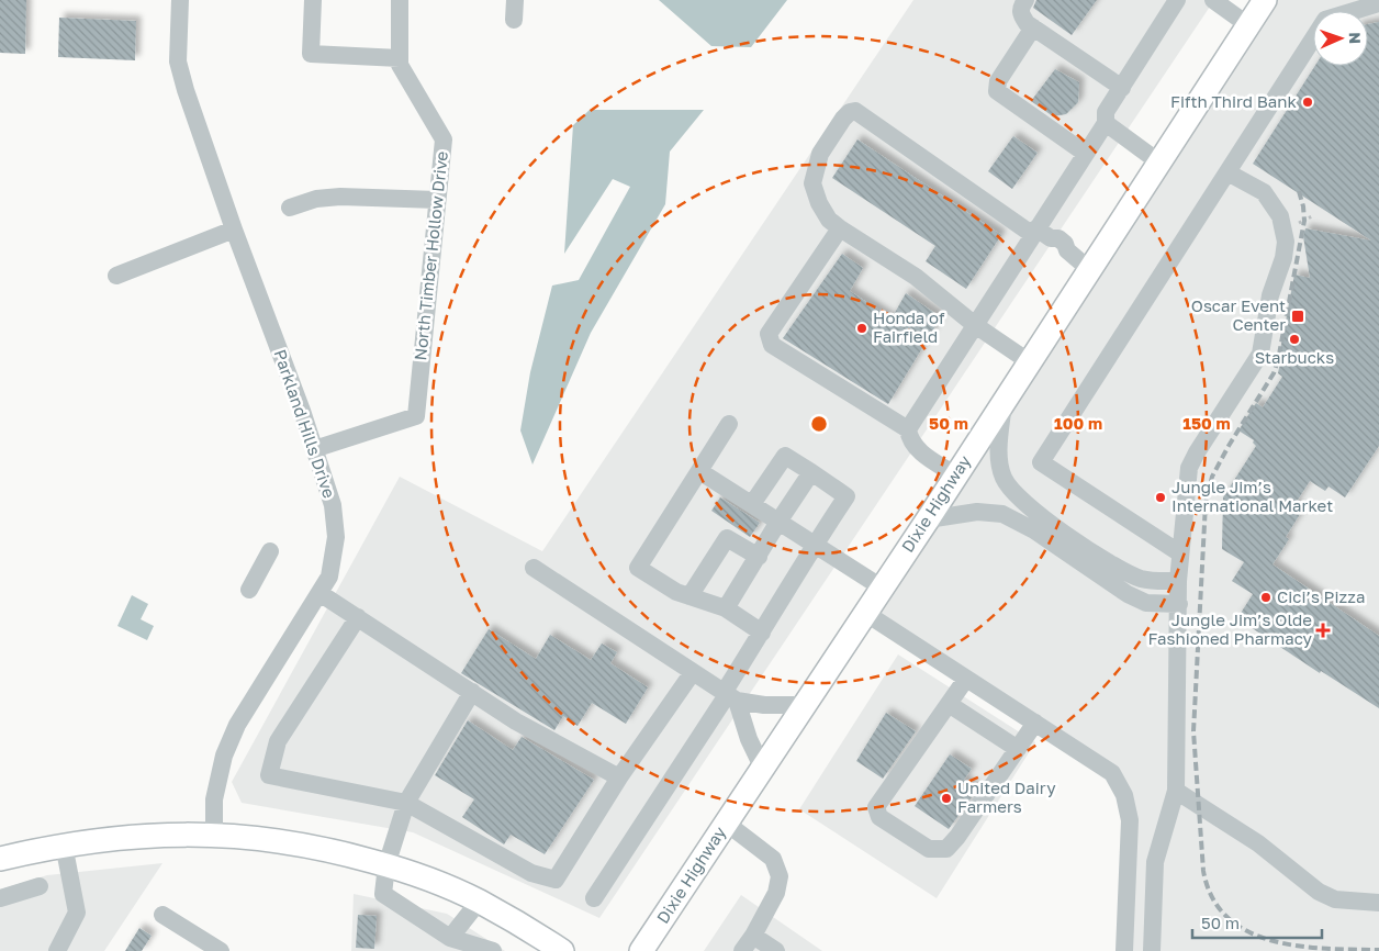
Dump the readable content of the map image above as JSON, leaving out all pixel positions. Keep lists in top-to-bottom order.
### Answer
{
  "streets": {
    "main road": ["Dixie Highway"],
    "street": ["North Timber Hollow Drive", "Parkland Hills Drive"]
  },
  "crossings": [
    ["North Timber Hollow Drive", "Parkland Hills Drive"]
  ],
  "places": {
    "other": [
      "Fifth Third Bank",
      "Honda of Fairfield",
      "Starbucks",
      "Jungle Jim’s International Market",
      "Cici’s Pizza",
      "United Dairy Farmers"
    ],
    "transit": ["Oscar Event Center"],
    "health": ["Jungle Jim’s Olde Fashioned Pharmacy"]
  },
  "scale_bar": "50 m",
  "north": "right",
  "rings": ["50 m", "100 m", "150 m"]
}
